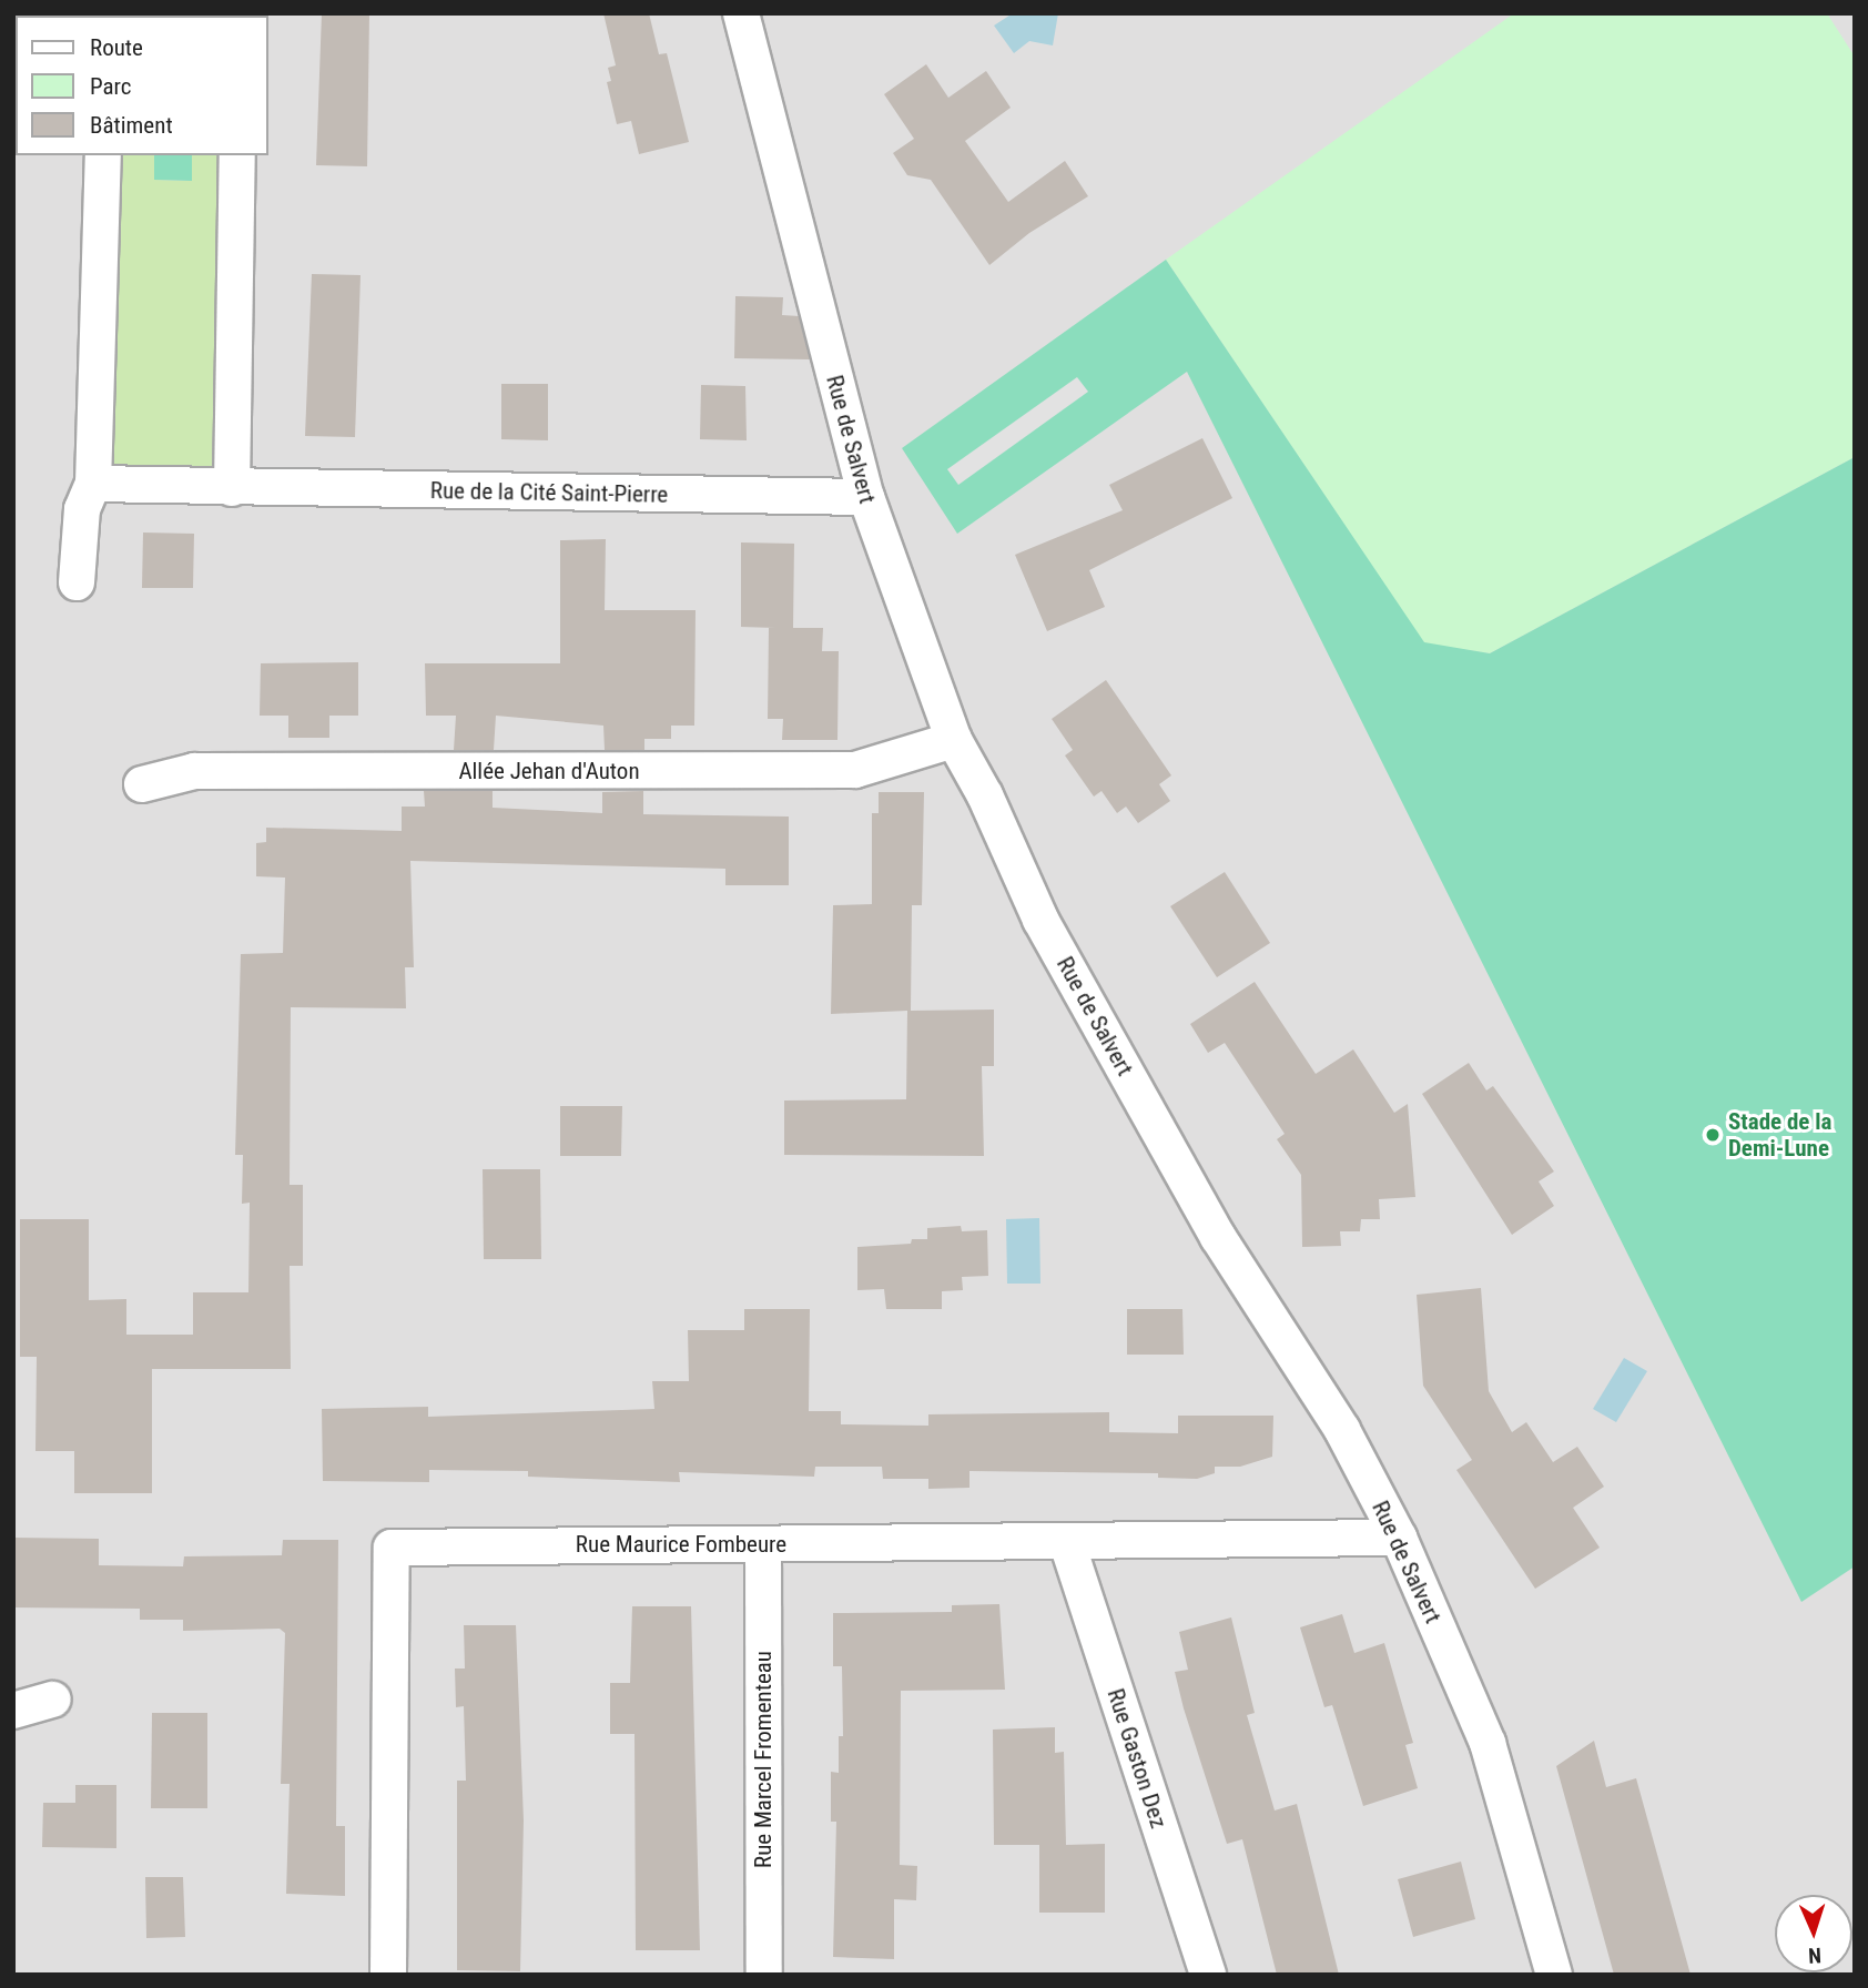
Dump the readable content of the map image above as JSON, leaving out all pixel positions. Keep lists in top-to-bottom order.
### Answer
{
  "streets": {
    "street": [
      "Rue de Salvert",
      "Rue de la Cité Saint-Pierre",
      "Allée Jehan d'Auton",
      "Rue Maurice Fombeure",
      "Rue Gaston Dez",
      "Rue Marcel Fromenteau"
    ]
  },
  "crossings": [
    ["Rue de Salvert", "Rue de la Cité Saint-Pierre"],
    ["Rue de Salvert", "Allée Jehan d'Auton"],
    ["Rue de Salvert", "Rue Maurice Fombeure"],
    ["Rue Maurice Fombeure", "Rue Gaston Dez"],
    ["Rue Maurice Fombeure", "Rue Marcel Fromenteau"]
  ],
  "places": ["Stade de la Demi-Lune"],
  "legend": ["Route", "Parc", "Bâtiment"],
  "north": "bottom"
}
